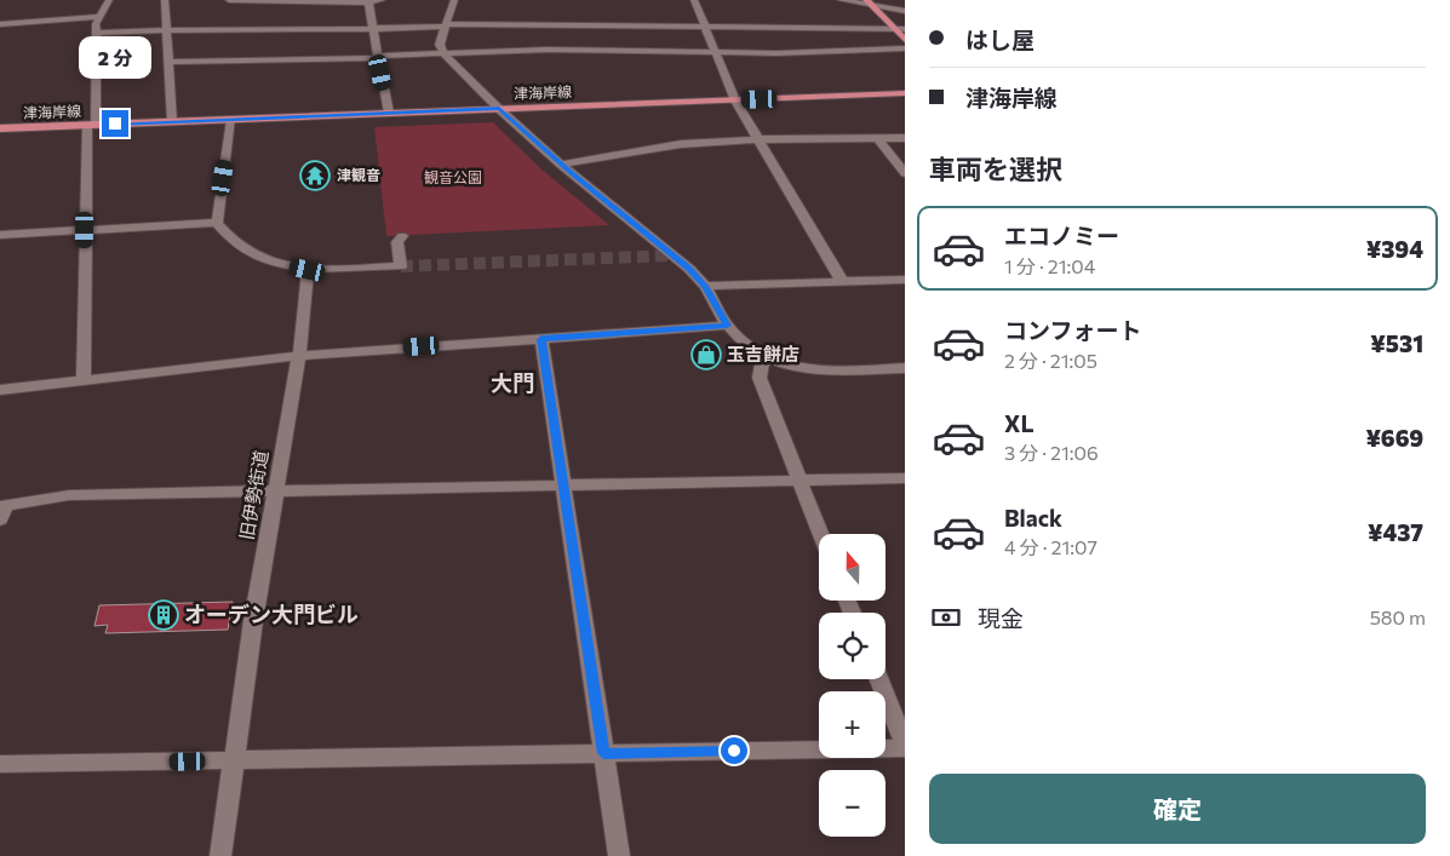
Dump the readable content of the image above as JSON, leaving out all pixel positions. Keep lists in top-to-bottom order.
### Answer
{
  "streets": {
    "main road": ["津海岸線"],
    "street": ["旧伊勢街道"]
  },
  "districts": ["大門"],
  "parks": ["観音公園"],
  "places": {
    "temple": ["津観音"],
    "shop": ["玉吉餅店"],
    "building": ["オーデン大門ビル"]
  },
  "north": "top",
  "page": {
    "banner": ["はし屋", "津海岸線"],
    "bubble": "2 分",
    "heading": "車両を選択",
    "list": [
      {
        "name": "エコノミー",
        "note": "1 分 · 21:04",
        "value": "¥394"
      },
      {
        "name": "コンフォート",
        "note": "2 分 · 21:05",
        "value": "¥531"
      },
      {
        "name": "XL",
        "note": "3 分 · 21:06",
        "value": "¥669"
      },
      {
        "name": "Black",
        "note": "4 分 · 21:07",
        "value": "¥437"
      }
    ],
    "map_buttons": ["+", "−"],
    "pay": ["現金", "580 m"],
    "buttons": "確定"
  }
}
